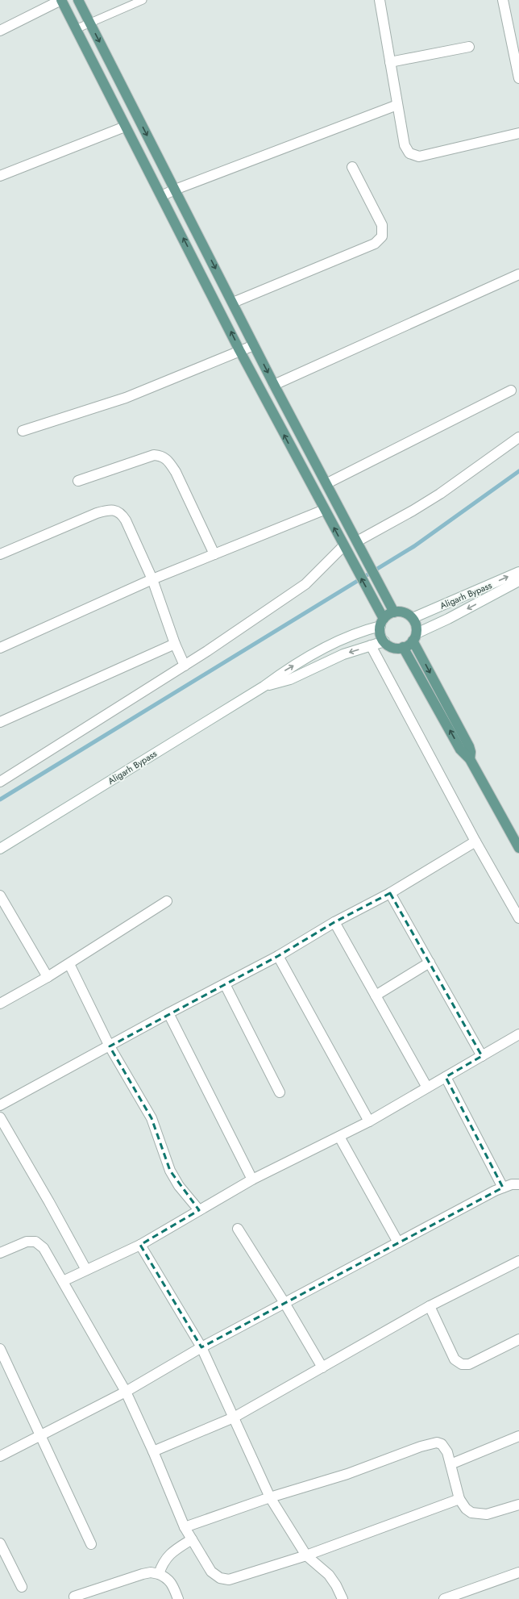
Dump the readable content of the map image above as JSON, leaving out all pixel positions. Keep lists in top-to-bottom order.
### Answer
{
  "streets": {
    "street": ["Aligarh Bypass"]
  }
}
